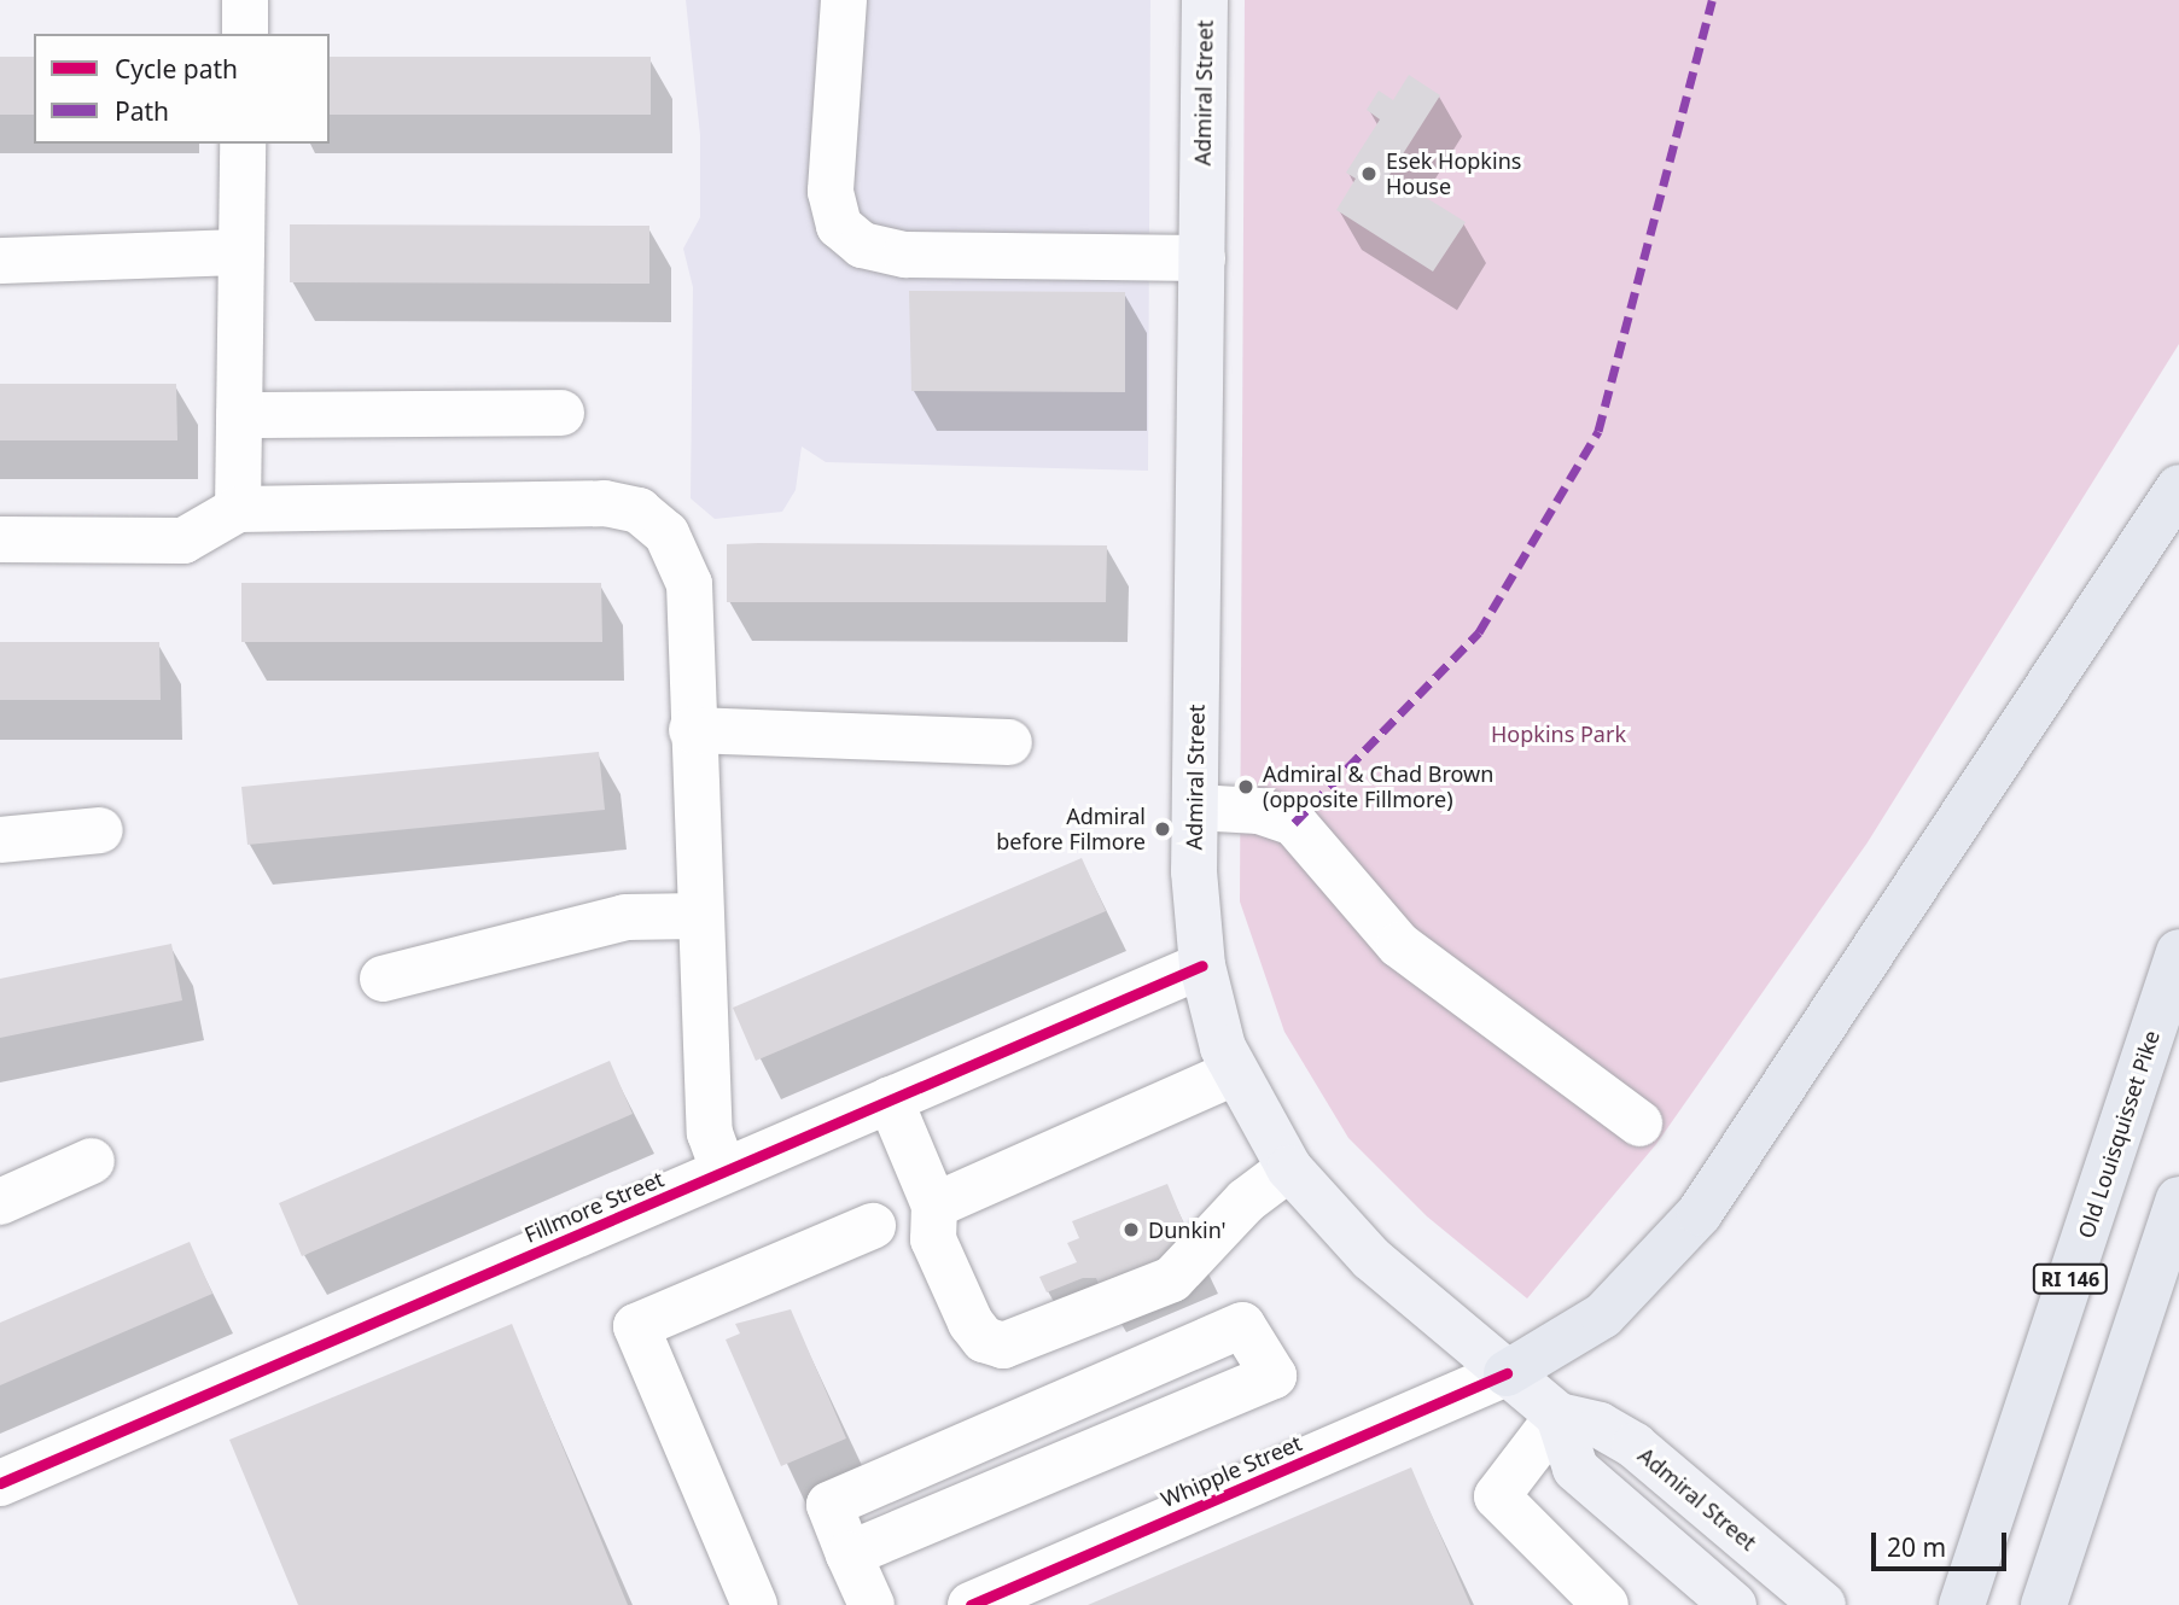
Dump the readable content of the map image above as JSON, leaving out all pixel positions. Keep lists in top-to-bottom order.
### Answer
{
  "streets": {
    "highway": ["Old Louisquisset Pike", "RI 146"],
    "main road": ["Admiral Street"],
    "street": ["Fillmore Street", "Whipple Street"]
  },
  "crossings": [
    ["Admiral Street", "Fillmore Street"],
    ["Admiral Street", "Whipple Street"]
  ],
  "parks": ["Hopkins Park"],
  "places": [
    "Esek Hopkins House",
    "Admiral & Chad Brown (opposite Fillmore)",
    "Admiral before Filmore",
    "Dunkin'"
  ],
  "legend": ["Cycle path", "Path"],
  "scale_bar": "20 m"
}
